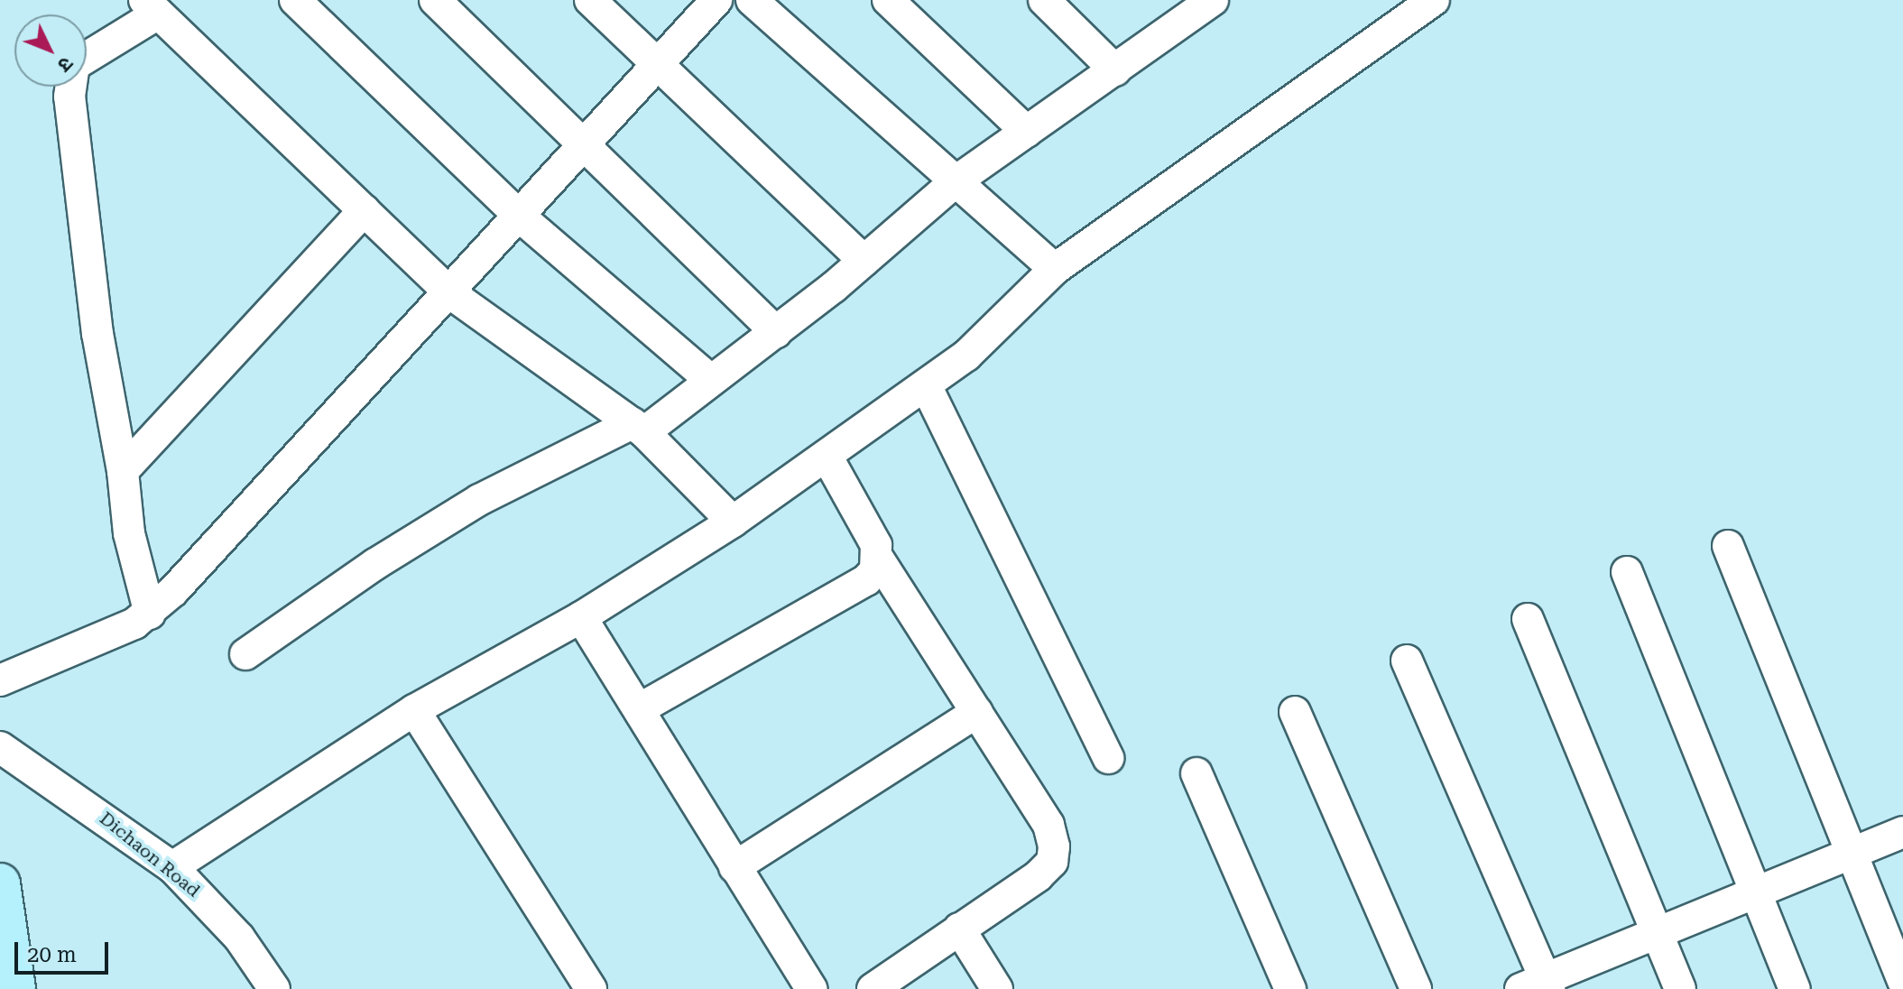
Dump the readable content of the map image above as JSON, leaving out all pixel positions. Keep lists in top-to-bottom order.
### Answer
{
  "streets": {
    "street": ["Dichaon Road"]
  },
  "scale_bar": "20 m",
  "north": "bottom right"
}
